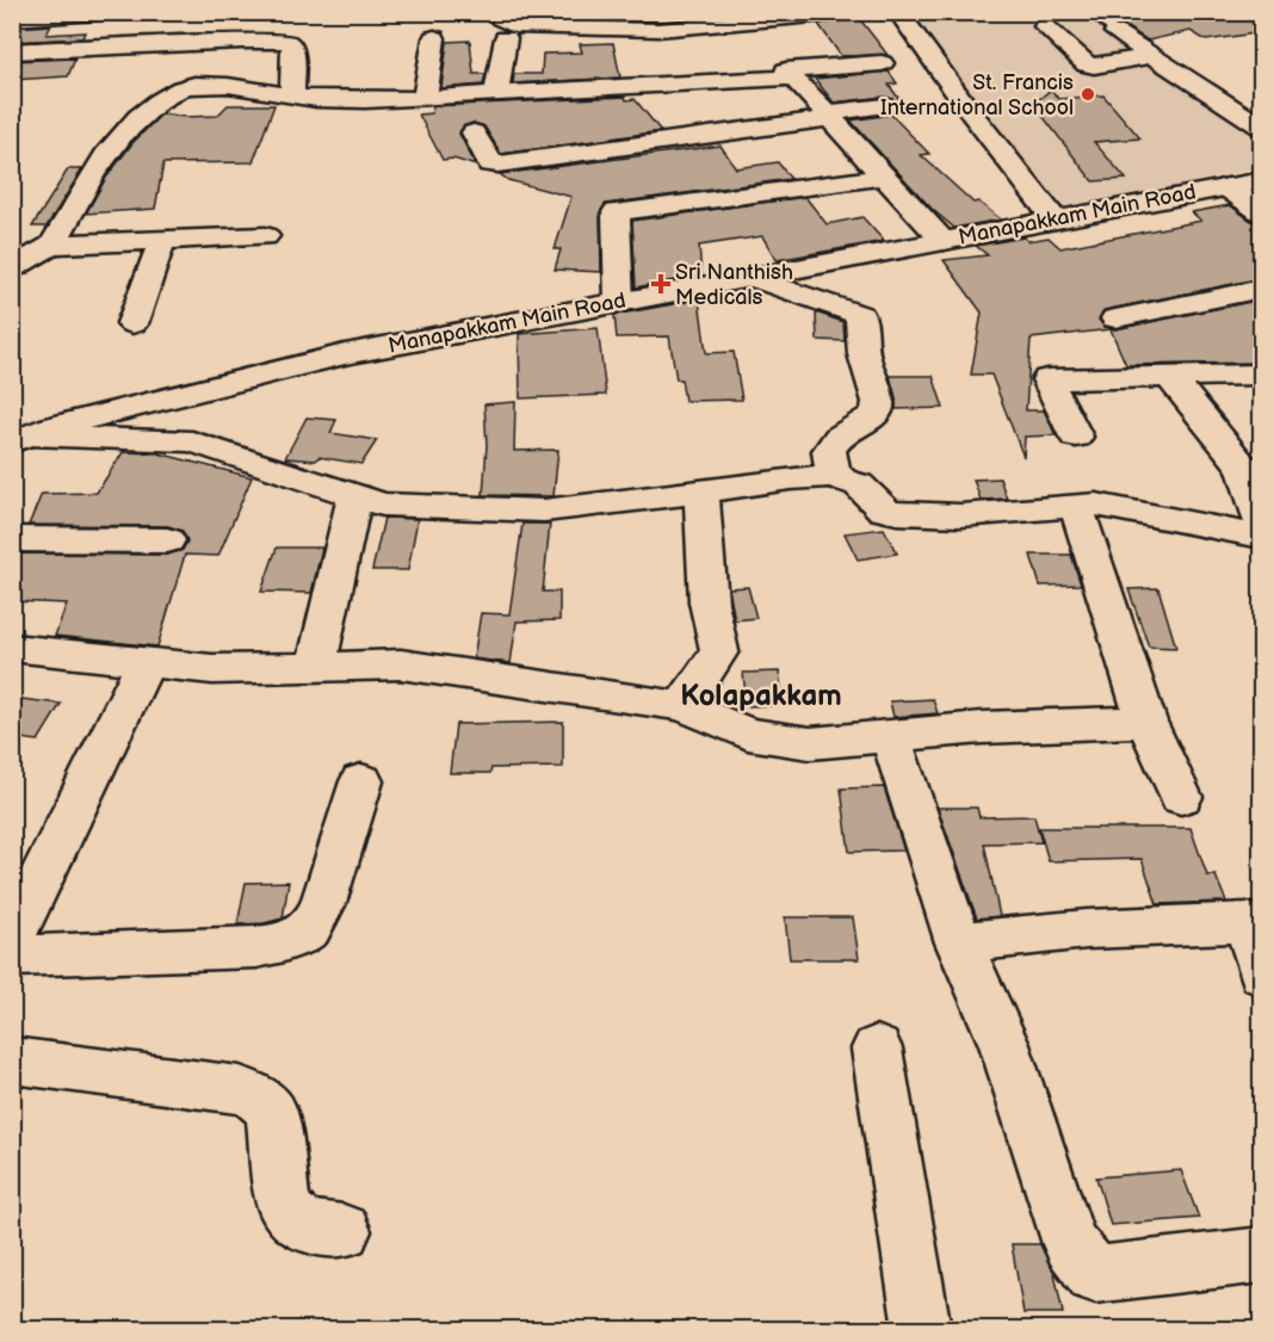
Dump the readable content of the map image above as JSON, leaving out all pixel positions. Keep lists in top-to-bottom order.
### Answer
{
  "streets": {
    "street": ["Manapakkam Main Road"]
  },
  "districts": ["Kolapakkam"],
  "places": {
    "other": ["St. Francis International School"],
    "health": ["Sri Nanthish Medicals"]
  }
}
